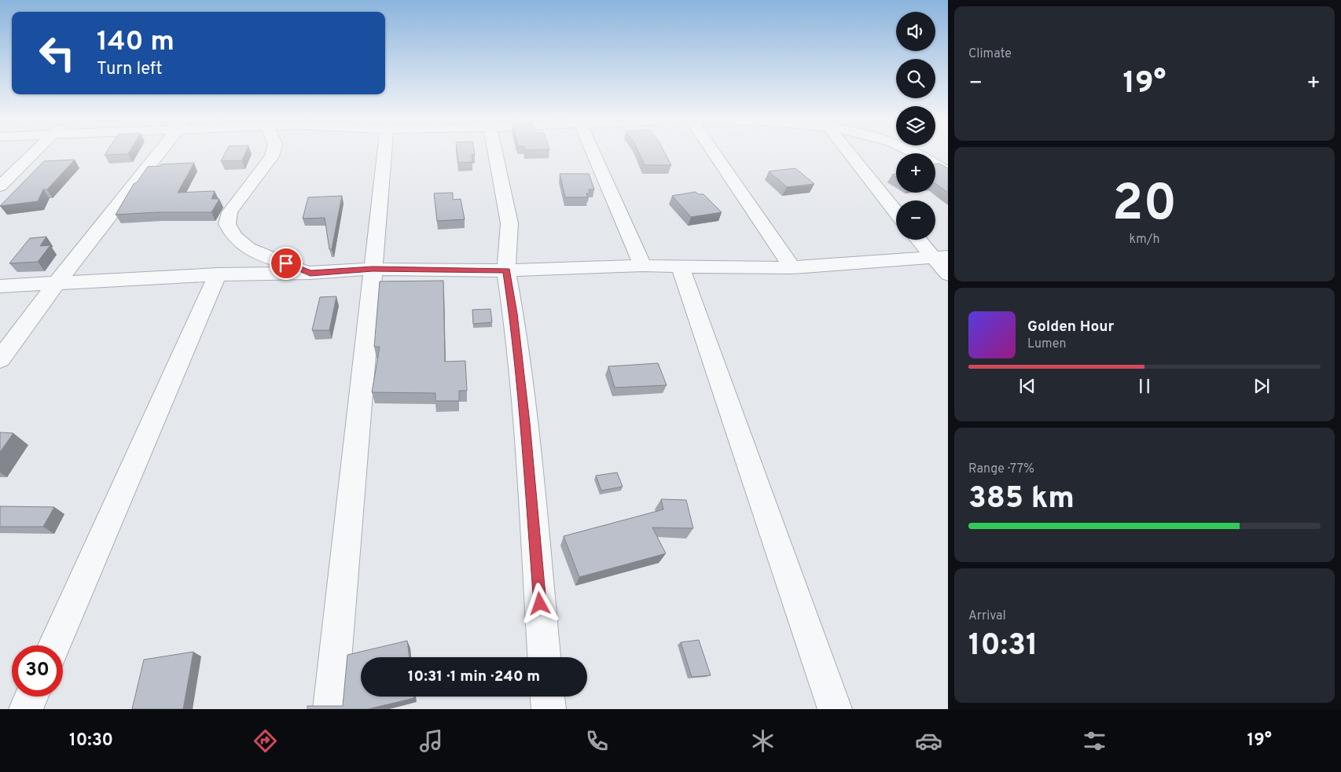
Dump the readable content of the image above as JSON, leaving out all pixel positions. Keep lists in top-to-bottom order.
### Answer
{
  "page": {
    "tile": [
      "Climate",
      ["20", "km/h"],
      ["Range · 77%", "385 km"],
      ["Arrival", "10:31"]
    ],
    "map_buttons": ["+", "−"],
    "turn": ["140 m", "Turn left"],
    "heat": ["−", "19°", "+"],
    "song": ["Golden Hour", "Lumen"],
    "limit": "30",
    "trip": "10:31 · 1 min · 240 m",
    "tabs": ["10:30", "19°"]
  }
}
